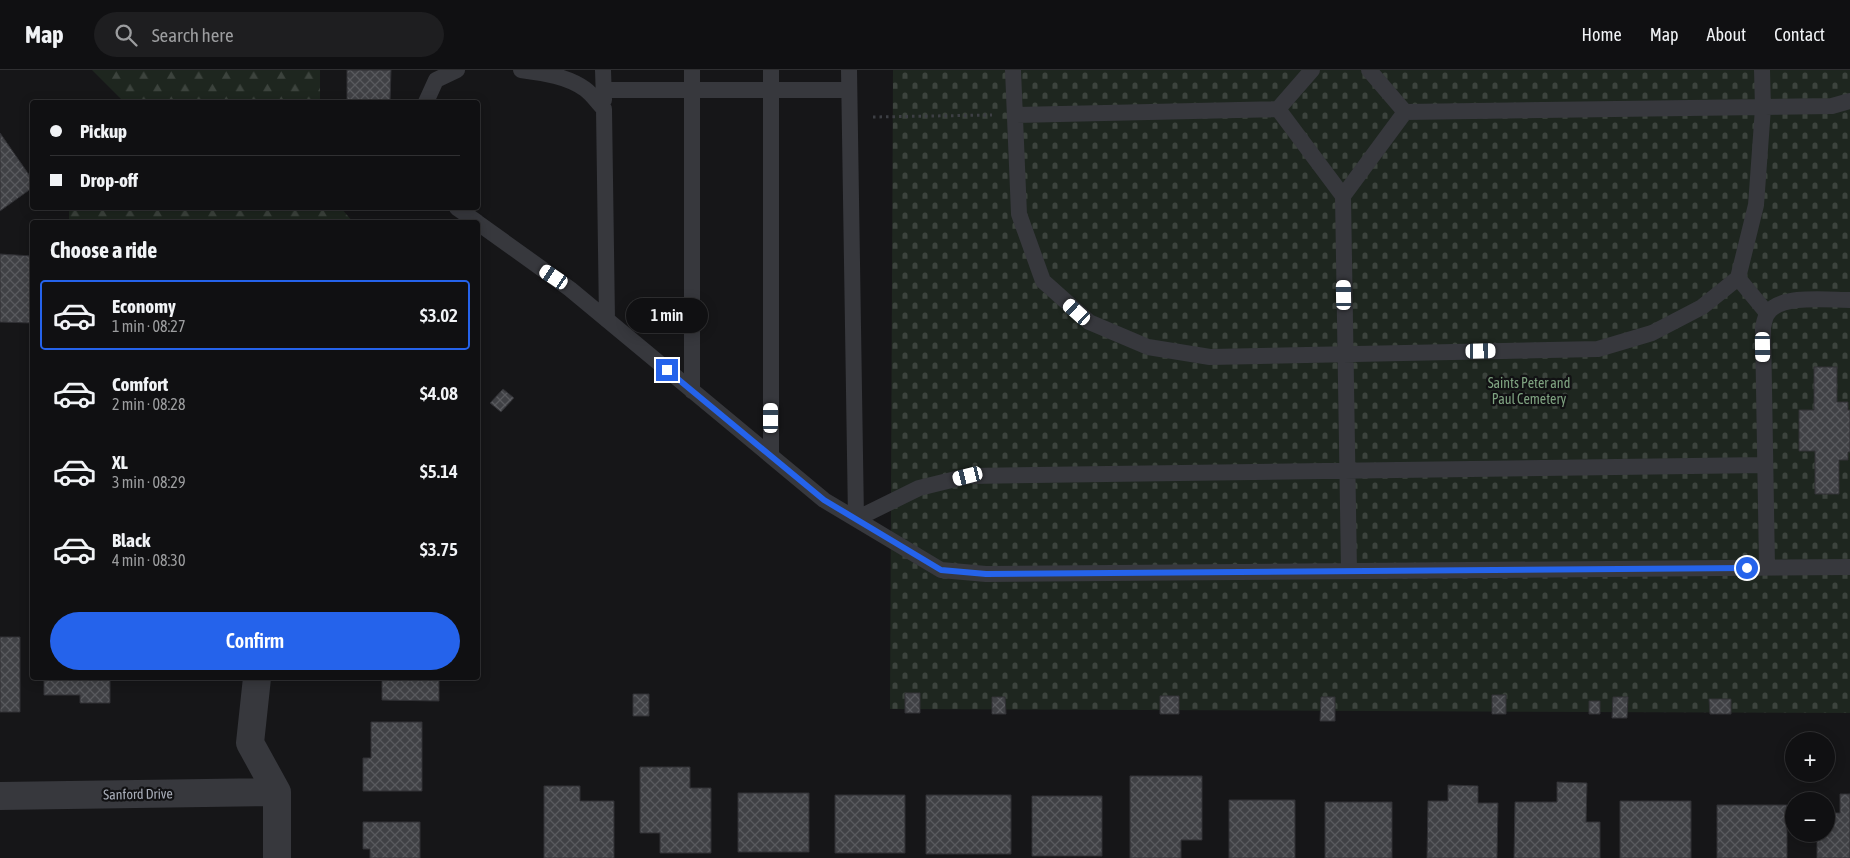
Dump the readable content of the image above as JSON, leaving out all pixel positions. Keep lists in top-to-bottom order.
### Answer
{
  "streets": {
    "street": ["Sanford Drive"]
  },
  "parks": ["Saints Peter and Paul Cemetery"],
  "page": {
    "header": "Map",
    "search": "Search here",
    "nav": [
      "Home",
      "Map",
      "About",
      "Contact"
    ],
    "banner": ["Pickup", "Drop-off"],
    "heading": "Choose a ride",
    "list": [
      {
        "name": "Economy",
        "note": "1 min · 08:27",
        "value": "$3.02"
      },
      {
        "name": "Comfort",
        "note": "2 min · 08:28",
        "value": "$4.08"
      },
      {
        "name": "XL",
        "note": "3 min · 08:29",
        "value": "$5.14"
      },
      {
        "name": "Black",
        "note": "4 min · 08:30",
        "value": "$3.75"
      }
    ],
    "bubble": "1 min",
    "buttons": "Confirm",
    "map_buttons": ["+", "−"]
  }
}
